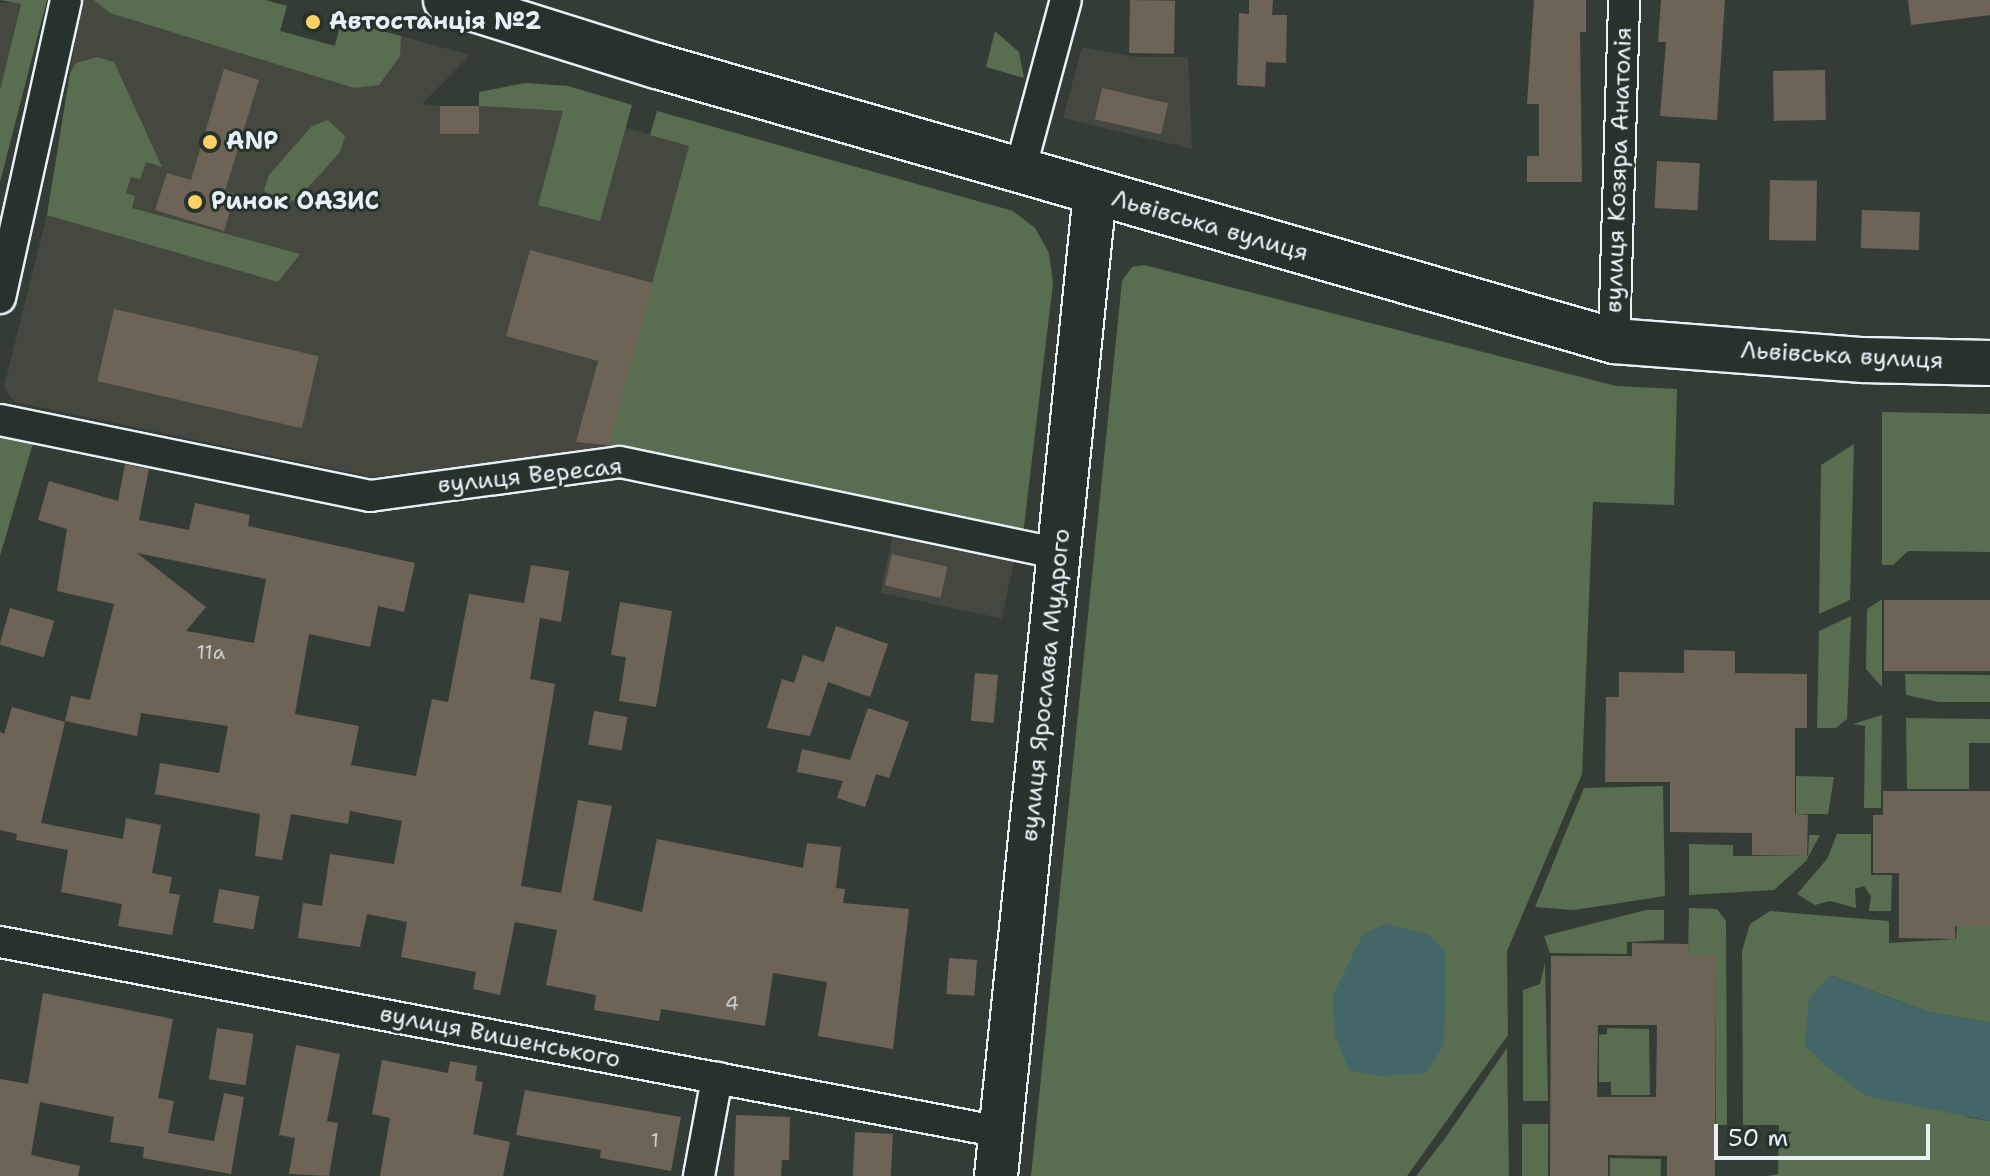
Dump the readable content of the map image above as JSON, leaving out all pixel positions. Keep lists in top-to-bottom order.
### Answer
{
  "streets": {
    "main road": ["Львівська вулиця", "вулиця Ярослава Мудрого"],
    "street": ["вулиця Козяра Анатолія", "вулиця Вересая", "вулиця Вишенського"]
  },
  "crossings": [
    ["вулиця Козяра Анатолія", "Львівська вулиця"],
    ["Львівська вулиця", "вулиця Ярослава Мудрого"],
    ["вулиця Вересая", "вулиця Ярослава Мудрого"],
    ["вулиця Ярослава Мудрого", "вулиця Вишенського"]
  ],
  "places": ["Автостанція №2", "ANP", "Ринок ОАЗИС"],
  "house_numbers": ["11а", "4", "1"],
  "scale_bar": "50 m"
}
